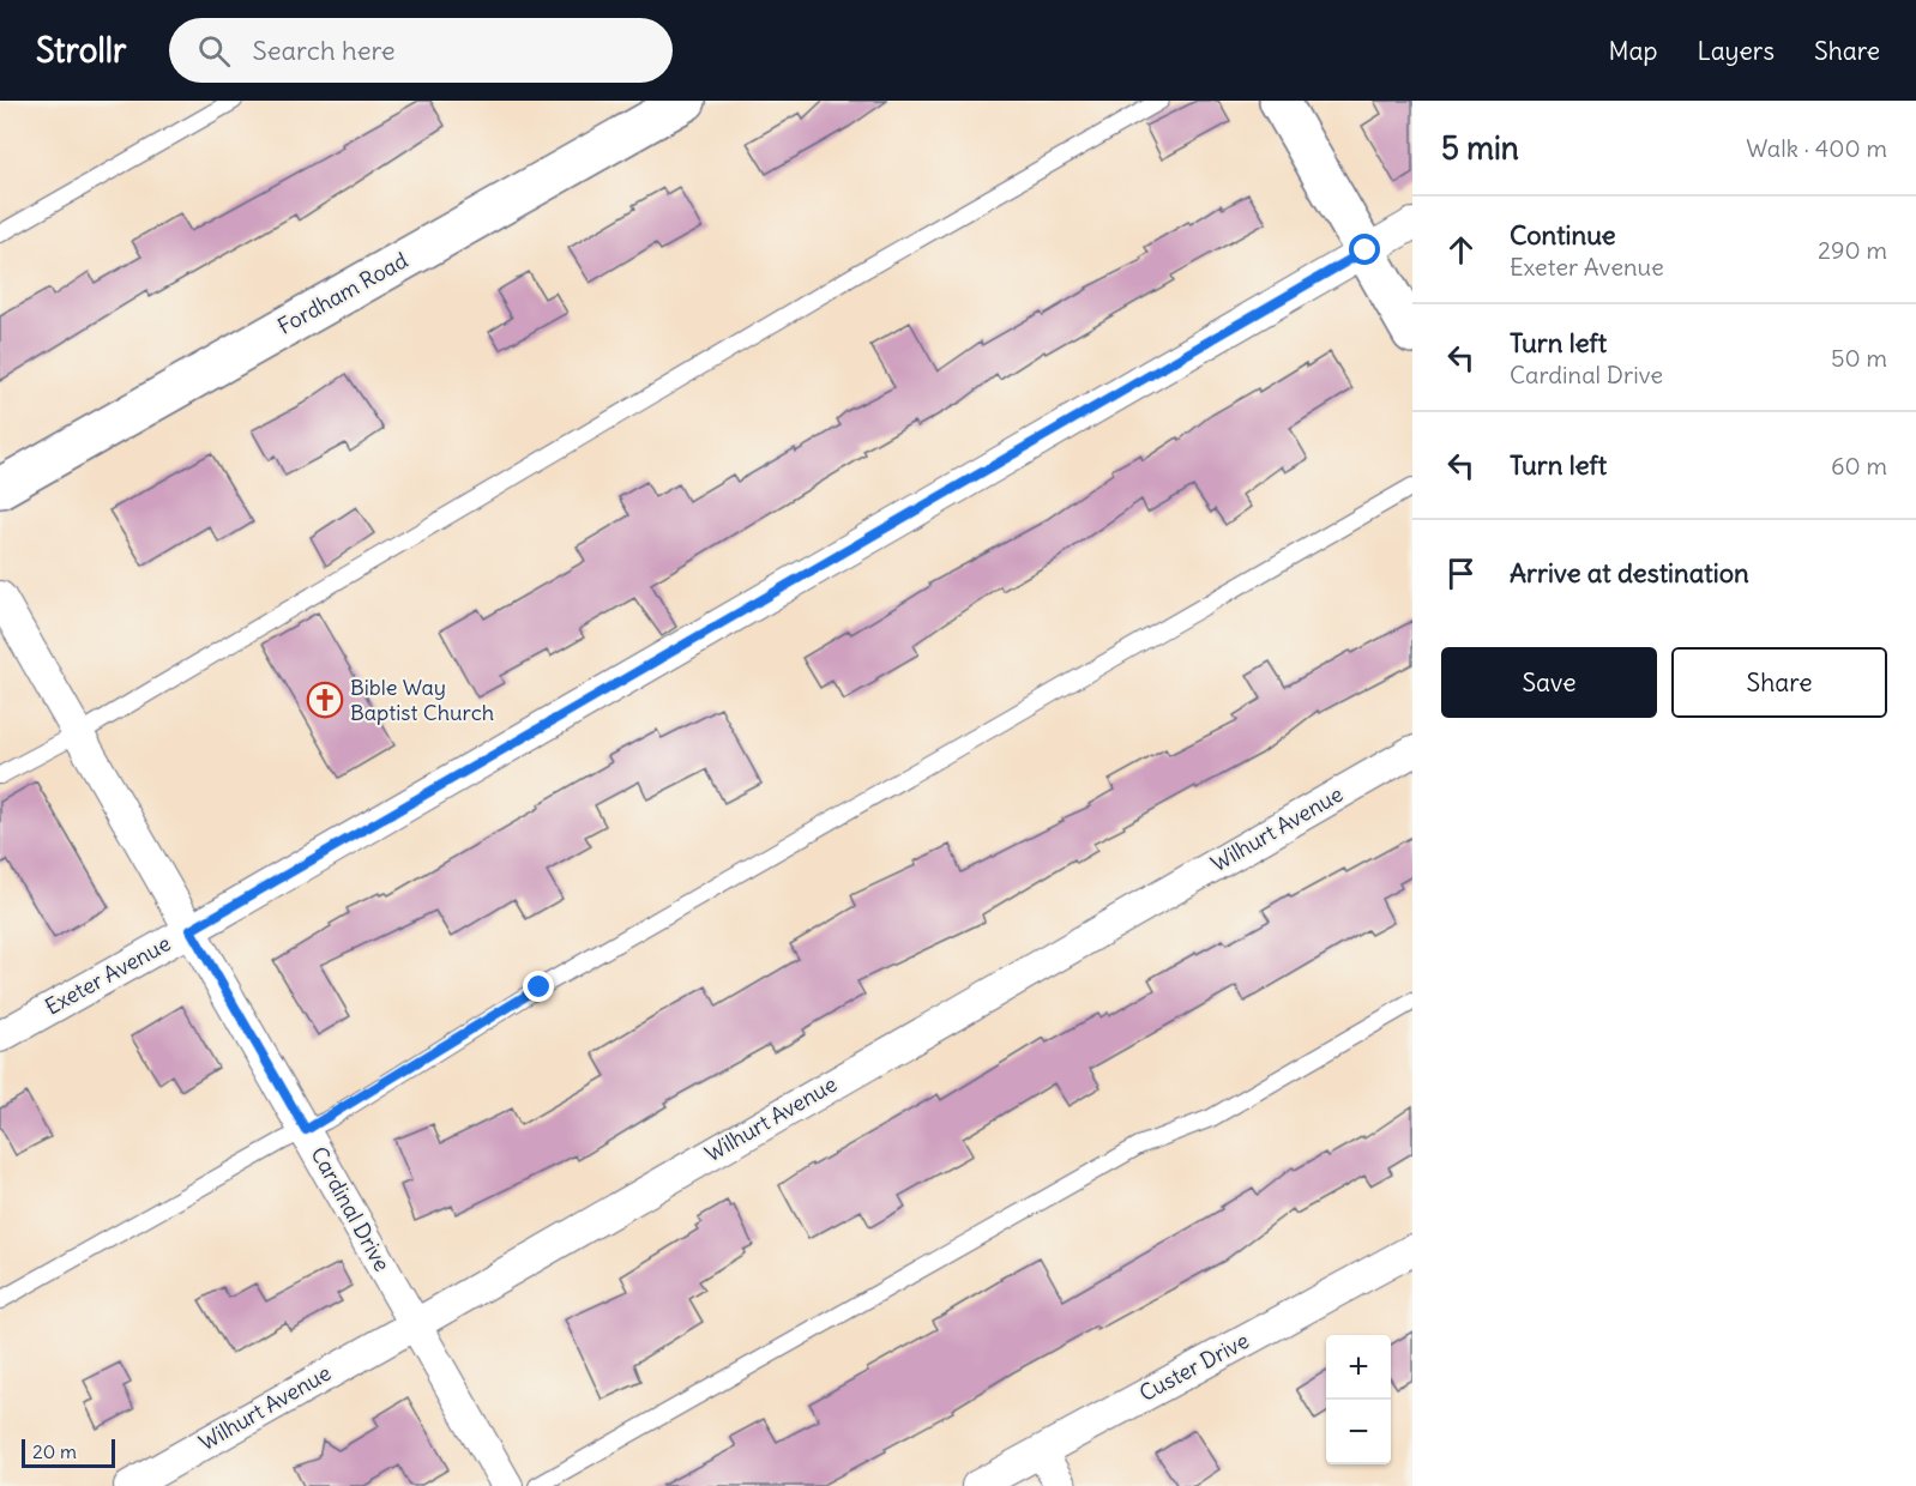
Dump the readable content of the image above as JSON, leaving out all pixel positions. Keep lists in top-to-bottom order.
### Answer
{
  "streets": {
    "street": [
      "Fordham Road",
      "Wilhurt Avenue",
      "Exeter Avenue",
      "Cardinal Drive",
      "Custer Drive"
    ]
  },
  "crossings": [
    ["Wilhurt Avenue", "Cardinal Drive"],
    ["Exeter Avenue", "Cardinal Drive"]
  ],
  "places": {
    "church": ["Bible Way Baptist Church"]
  },
  "scale_bar": "20 m",
  "page": {
    "header": "Strollr",
    "search": "Search here",
    "nav": ["Map", "Layers", "Share"],
    "heading": ["5 min", "Walk · 400 m"],
    "list": [
      ["Continue", "Exeter Avenue", "290 m"],
      ["Turn left", "Cardinal Drive", "50 m"],
      ["Turn left", "60 m"],
      "Arrive at destination"
    ],
    "buttons": ["Save", "Share"],
    "map_buttons": ["+", "−"],
    "scale": "20 m"
  }
}
